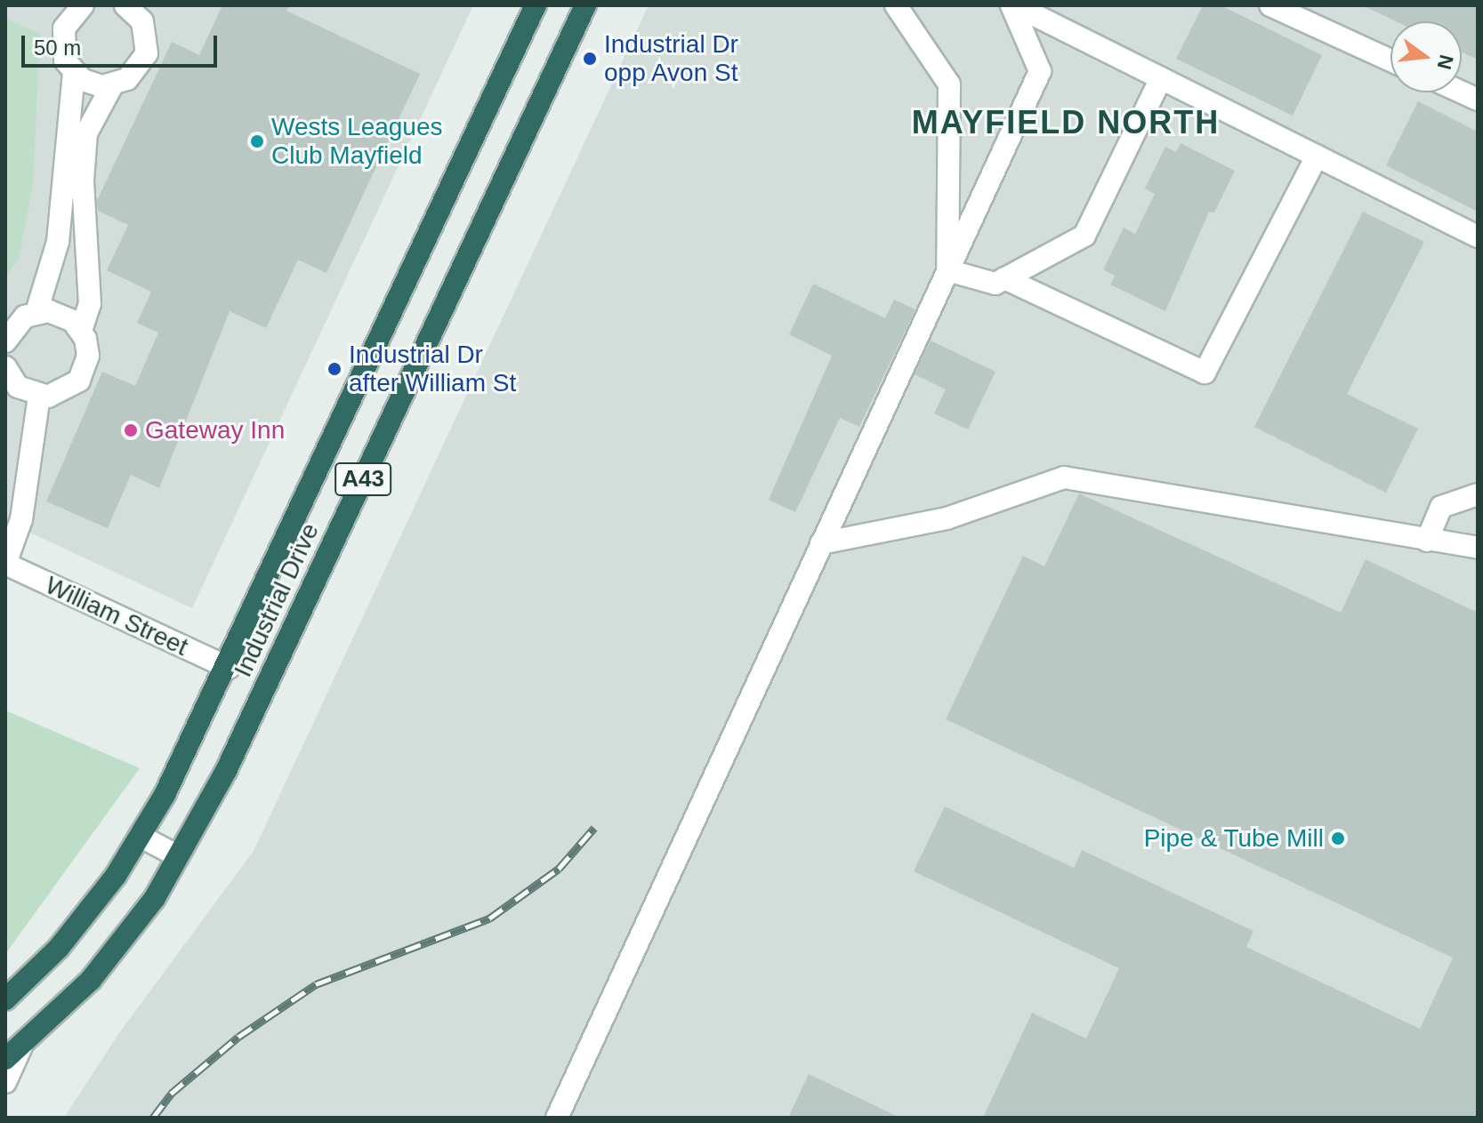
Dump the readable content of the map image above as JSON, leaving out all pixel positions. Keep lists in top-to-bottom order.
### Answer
{
  "streets": {
    "highway": ["A43", "Industrial Drive"],
    "street": ["William Street"]
  },
  "crossings": [
    ["Industrial Drive", "William Street"]
  ],
  "districts": ["MAYFIELD NORTH"],
  "places": [
    "Industrial Dr opp Avon St",
    "Wests Leagues Club Mayfield",
    "Industrial Dr after William St",
    "Gateway Inn",
    "Pipe & Tube Mill"
  ],
  "scale_bar": "50 m",
  "north": "right"
}
